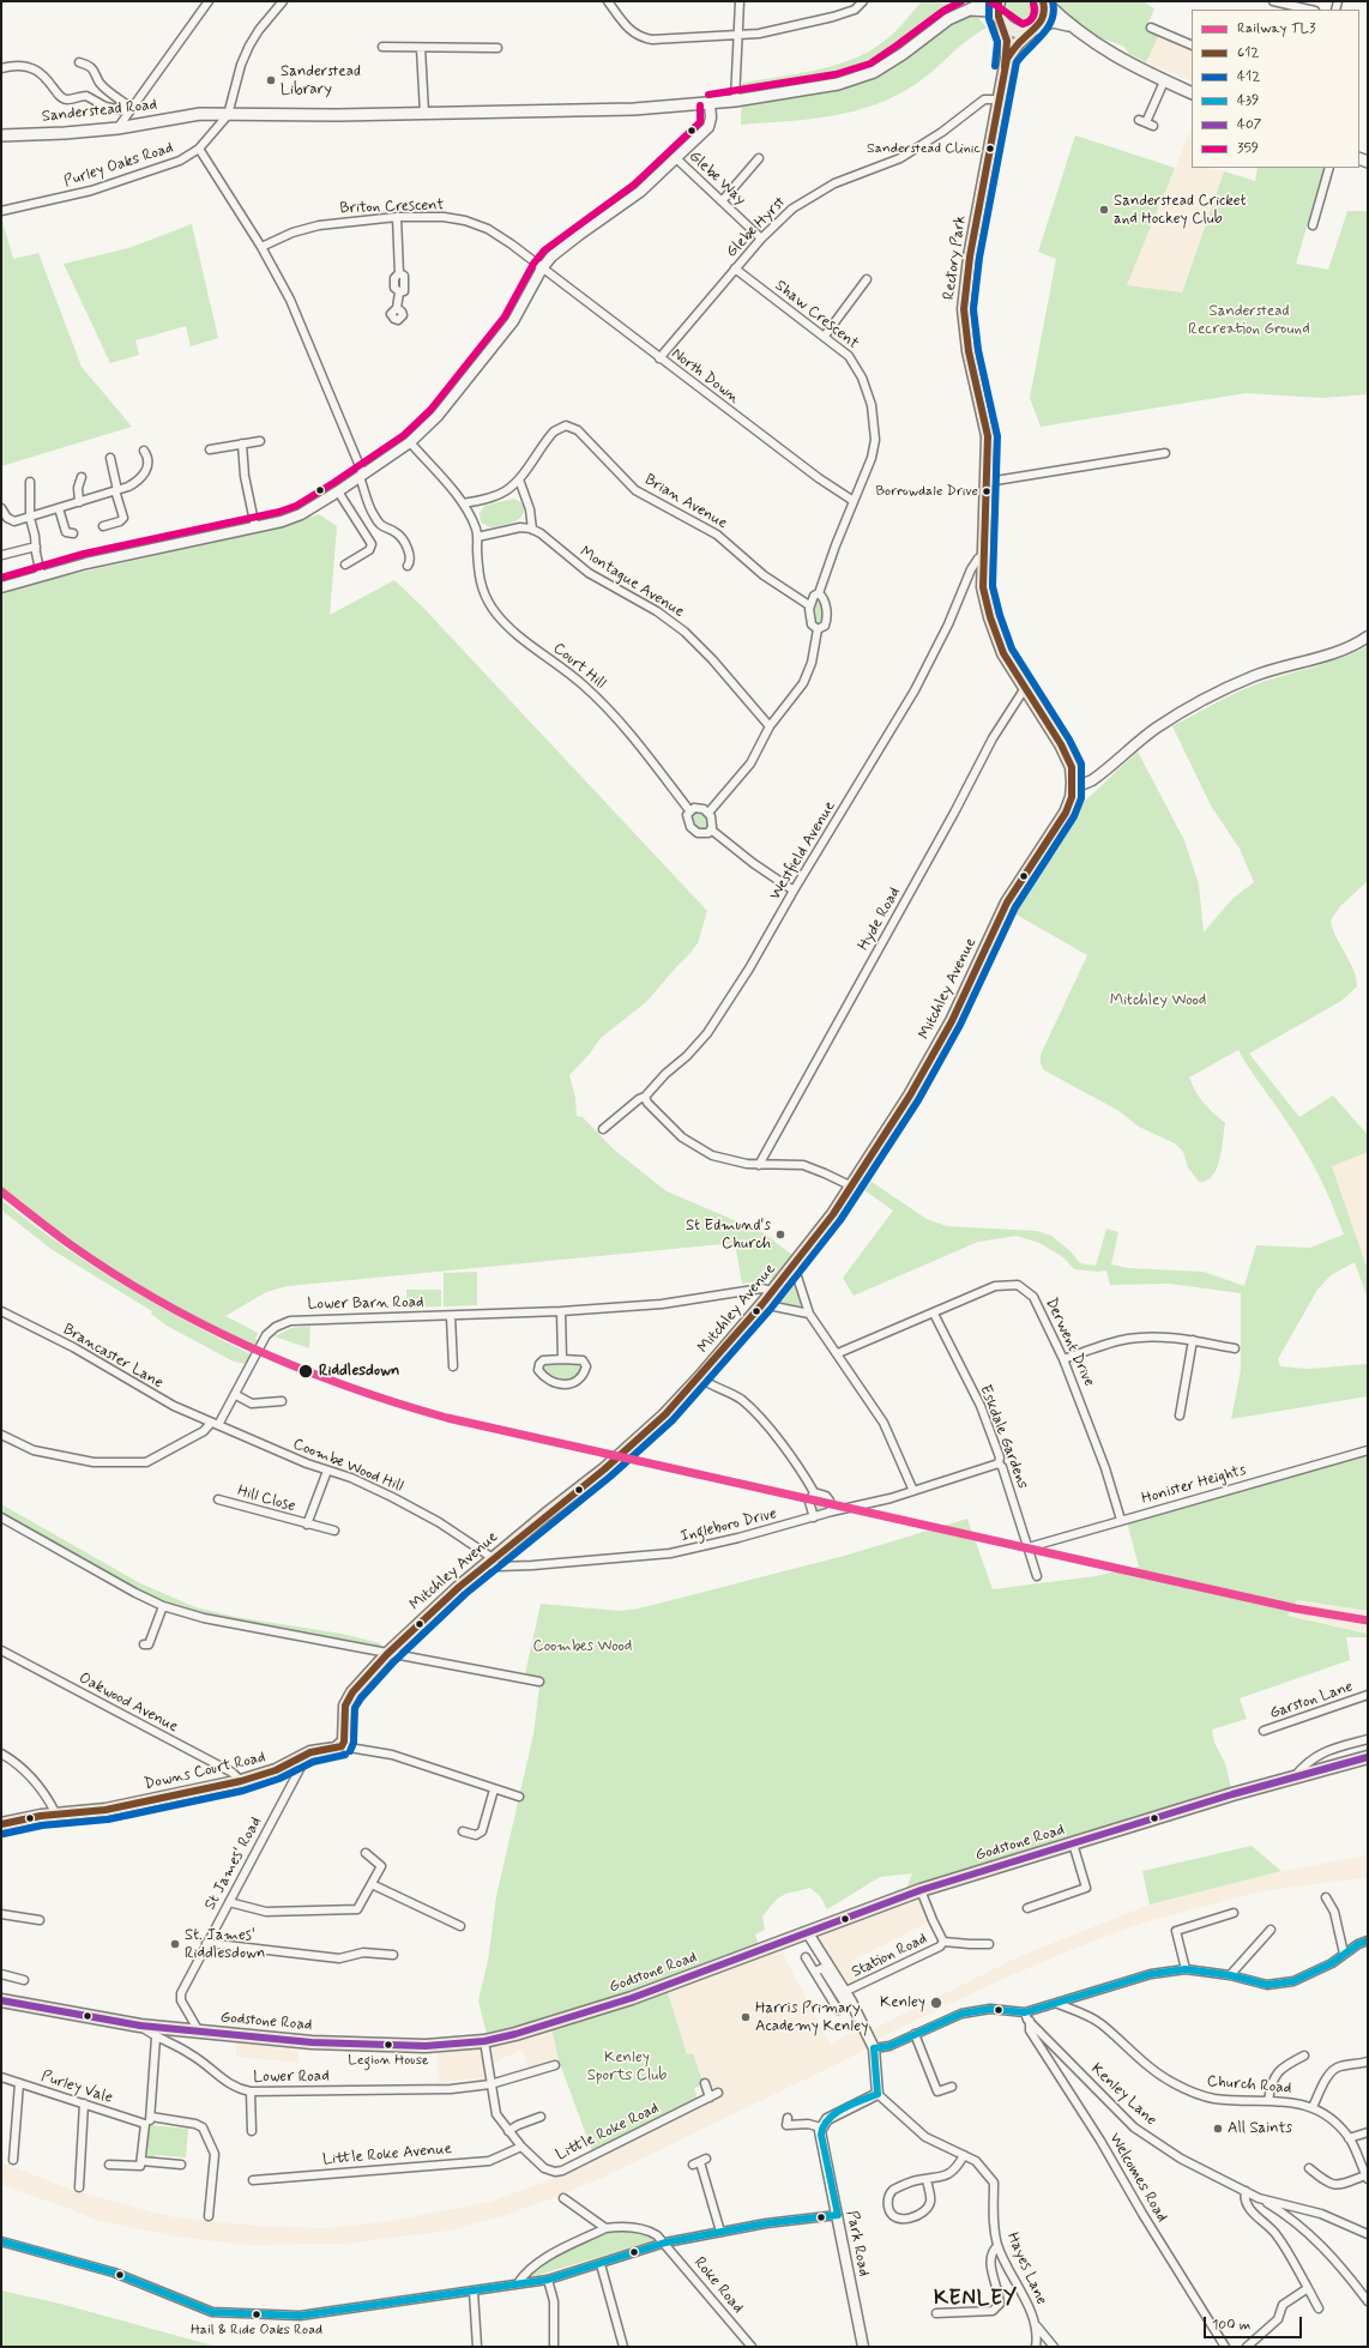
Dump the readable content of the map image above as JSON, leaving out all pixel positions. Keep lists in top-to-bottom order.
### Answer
{
  "streets": {
    "main road": [
      "Sanderstead Road",
      "Rectory Park",
      "Mitchley Avenue",
      "Downs Court Road",
      "Godstone Road"
    ],
    "street": [
      "Purley Oaks Road",
      "Glebe Way",
      "Briton Crescent",
      "Glebe Hyrst",
      "Shaw Crescent",
      "North Down",
      "Brian Avenue",
      "Montague Avenue",
      "Court Hill",
      "Westfield Avenue",
      "Hyde Road",
      "Lower Barn Road",
      "Derwent Drive",
      "Brancaster Lane",
      "Eskdale Gardens",
      "Coombe Wood Hill",
      "Honister Heights",
      "Hill Close",
      "Ingleboro Drive",
      "Garston Lane",
      "Oakwood Avenue",
      "St James' Road",
      "Station Road",
      "Lower Road",
      "Church Road",
      "Purley Vale",
      "Kenley Lane",
      "Little Roke Road",
      "Little Roke Avenue",
      "Welcomes Road",
      "Park Road",
      "Hayes Lane",
      "Roke Road"
    ]
  },
  "crossings": [
    ["Sanderstead Road", "Purley Oaks Road"],
    ["Glebe Way", "Glebe Hyrst"],
    ["Briton Crescent", "North Down"],
    ["Glebe Hyrst", "Rectory Park"],
    ["Glebe Hyrst", "Shaw Crescent"],
    ["Glebe Hyrst", "North Down"],
    ["Rectory Park", "Westfield Avenue"],
    ["Rectory Park", "Hyde Road"],
    ["Rectory Park", "Mitchley Avenue"],
    ["Shaw Crescent", "North Down"],
    ["Mitchley Avenue", "Lower Barn Road"],
    ["Mitchley Avenue", "Coombe Wood Hill"],
    ["Mitchley Avenue", "Ingleboro Drive"],
    ["Mitchley Avenue", "Downs Court Road"],
    ["Lower Barn Road", "Brancaster Lane"],
    ["Lower Barn Road", "Coombe Wood Hill"],
    ["Derwent Drive", "Eskdale Gardens"],
    ["Derwent Drive", "Honister Heights"],
    ["Brancaster Lane", "Coombe Wood Hill"],
    ["Eskdale Gardens", "Honister Heights"],
    ["Eskdale Gardens", "Ingleboro Drive"],
    ["Coombe Wood Hill", "Hill Close"],
    ["Coombe Wood Hill", "Ingleboro Drive"],
    ["Oakwood Avenue", "Downs Court Road"],
    ["Downs Court Road", "St James' Road"],
    ["Godstone Road", "St James' Road"],
    ["Godstone Road", "Station Road"],
    ["Godstone Road", "Lower Road"],
    ["Godstone Road", "Little Roke Road"],
    ["Lower Road", "Little Roke Road"],
    ["Kenley Lane", "Welcomes Road"],
    ["Little Roke Road", "Little Roke Avenue"]
  ],
  "districts": ["KENLEY"],
  "parks": [
    "Sanderstead Recreation Ground",
    "Mitchley Wood",
    "Coombes Wood",
    "Kenley Sports Club"
  ],
  "places": [
    "Sanderstead Library",
    "Sanderstead Clinic",
    "Sanderstead Cricket and Hockey Club",
    "Borrowdale Drive",
    "St Edmund's Church",
    "Riddlesdown",
    "St. James' Riddlesdown",
    "Kenley",
    "Harris Primary Academy Kenley",
    "Legion House",
    "All Saints",
    "Hail & Ride Oaks Road"
  ],
  "lines": [
    "transit line 612",
    "transit line 412",
    "transit line 359",
    "rail line TL3",
    "transit line 407",
    "transit line 439"
  ],
  "legend": [
    "Railway TL3",
    "612",
    "412",
    "439",
    "407",
    "359"
  ],
  "scale_bar": "100 m"
}
